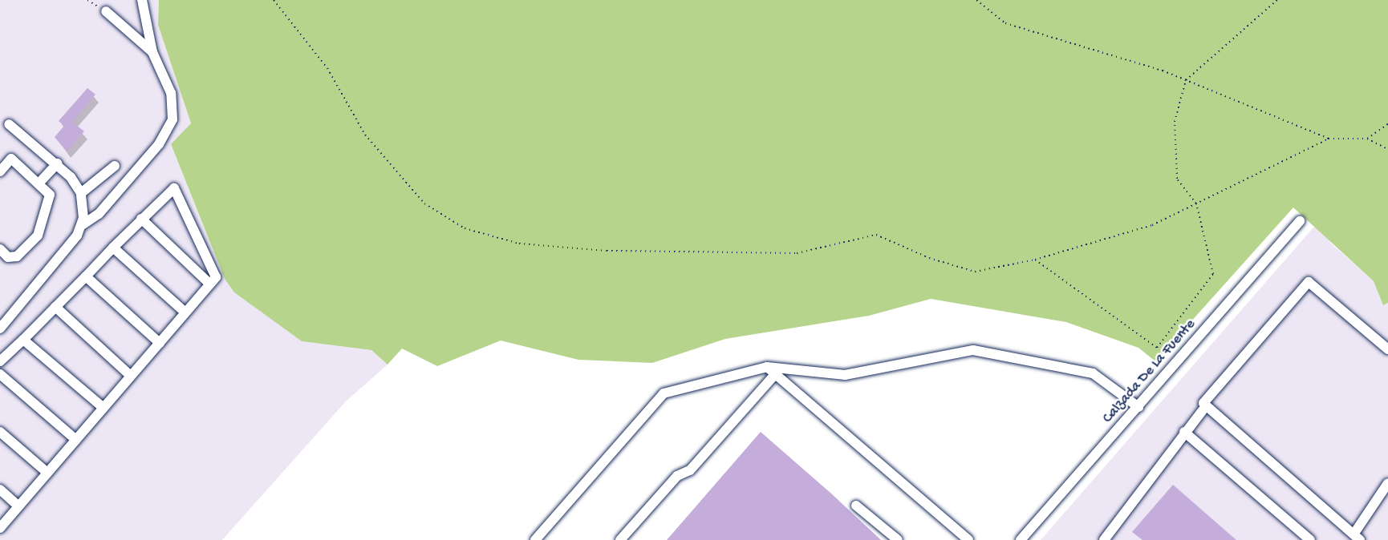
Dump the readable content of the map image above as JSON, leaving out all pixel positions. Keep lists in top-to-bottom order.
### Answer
{
  "streets": {
    "street": ["Calzada De La Fuente"]
  }
}
